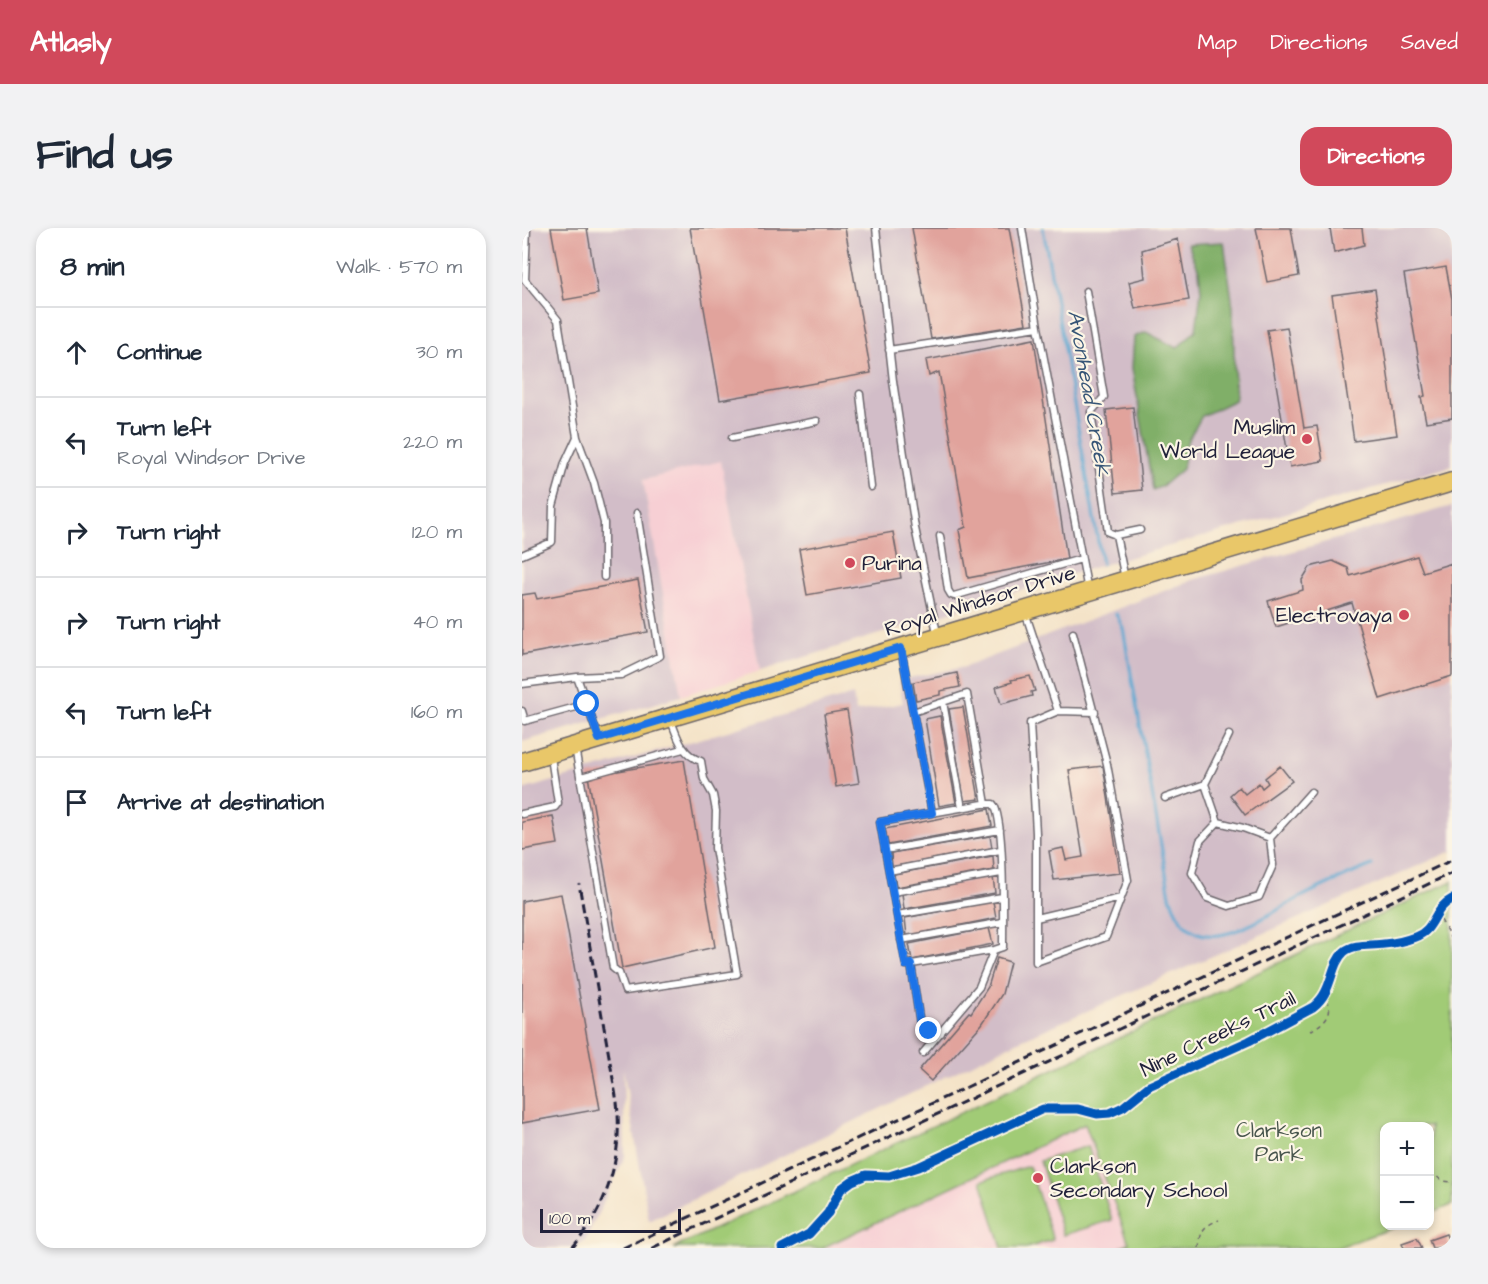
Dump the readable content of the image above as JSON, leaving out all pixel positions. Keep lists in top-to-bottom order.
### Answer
{
  "streets": {
    "main road": ["Royal Windsor Drive"],
    "cycle path": ["Nine Creeks Trail"]
  },
  "water": ["Avonhead Creek"],
  "parks": ["Clarkson Park"],
  "places": [
    "Muslim World League",
    "Purina",
    "Electrovaya",
    "Clarkson Secondary School"
  ],
  "scale_bar": "100 m",
  "page": {
    "header": "Atlasly",
    "nav": ["Map", "Directions", "Saved"],
    "title": "Find us",
    "buttons": "Directions",
    "heading": ["8 min", "Walk · 570 m"],
    "list": [
      ["Continue", "30 m"],
      ["Turn left", "Royal Windsor Drive", "220 m"],
      ["Turn right", "120 m"],
      ["Turn right", "40 m"],
      ["Turn left", "160 m"],
      "Arrive at destination"
    ],
    "map_buttons": ["+", "−"],
    "scale": "100 m"
  }
}
